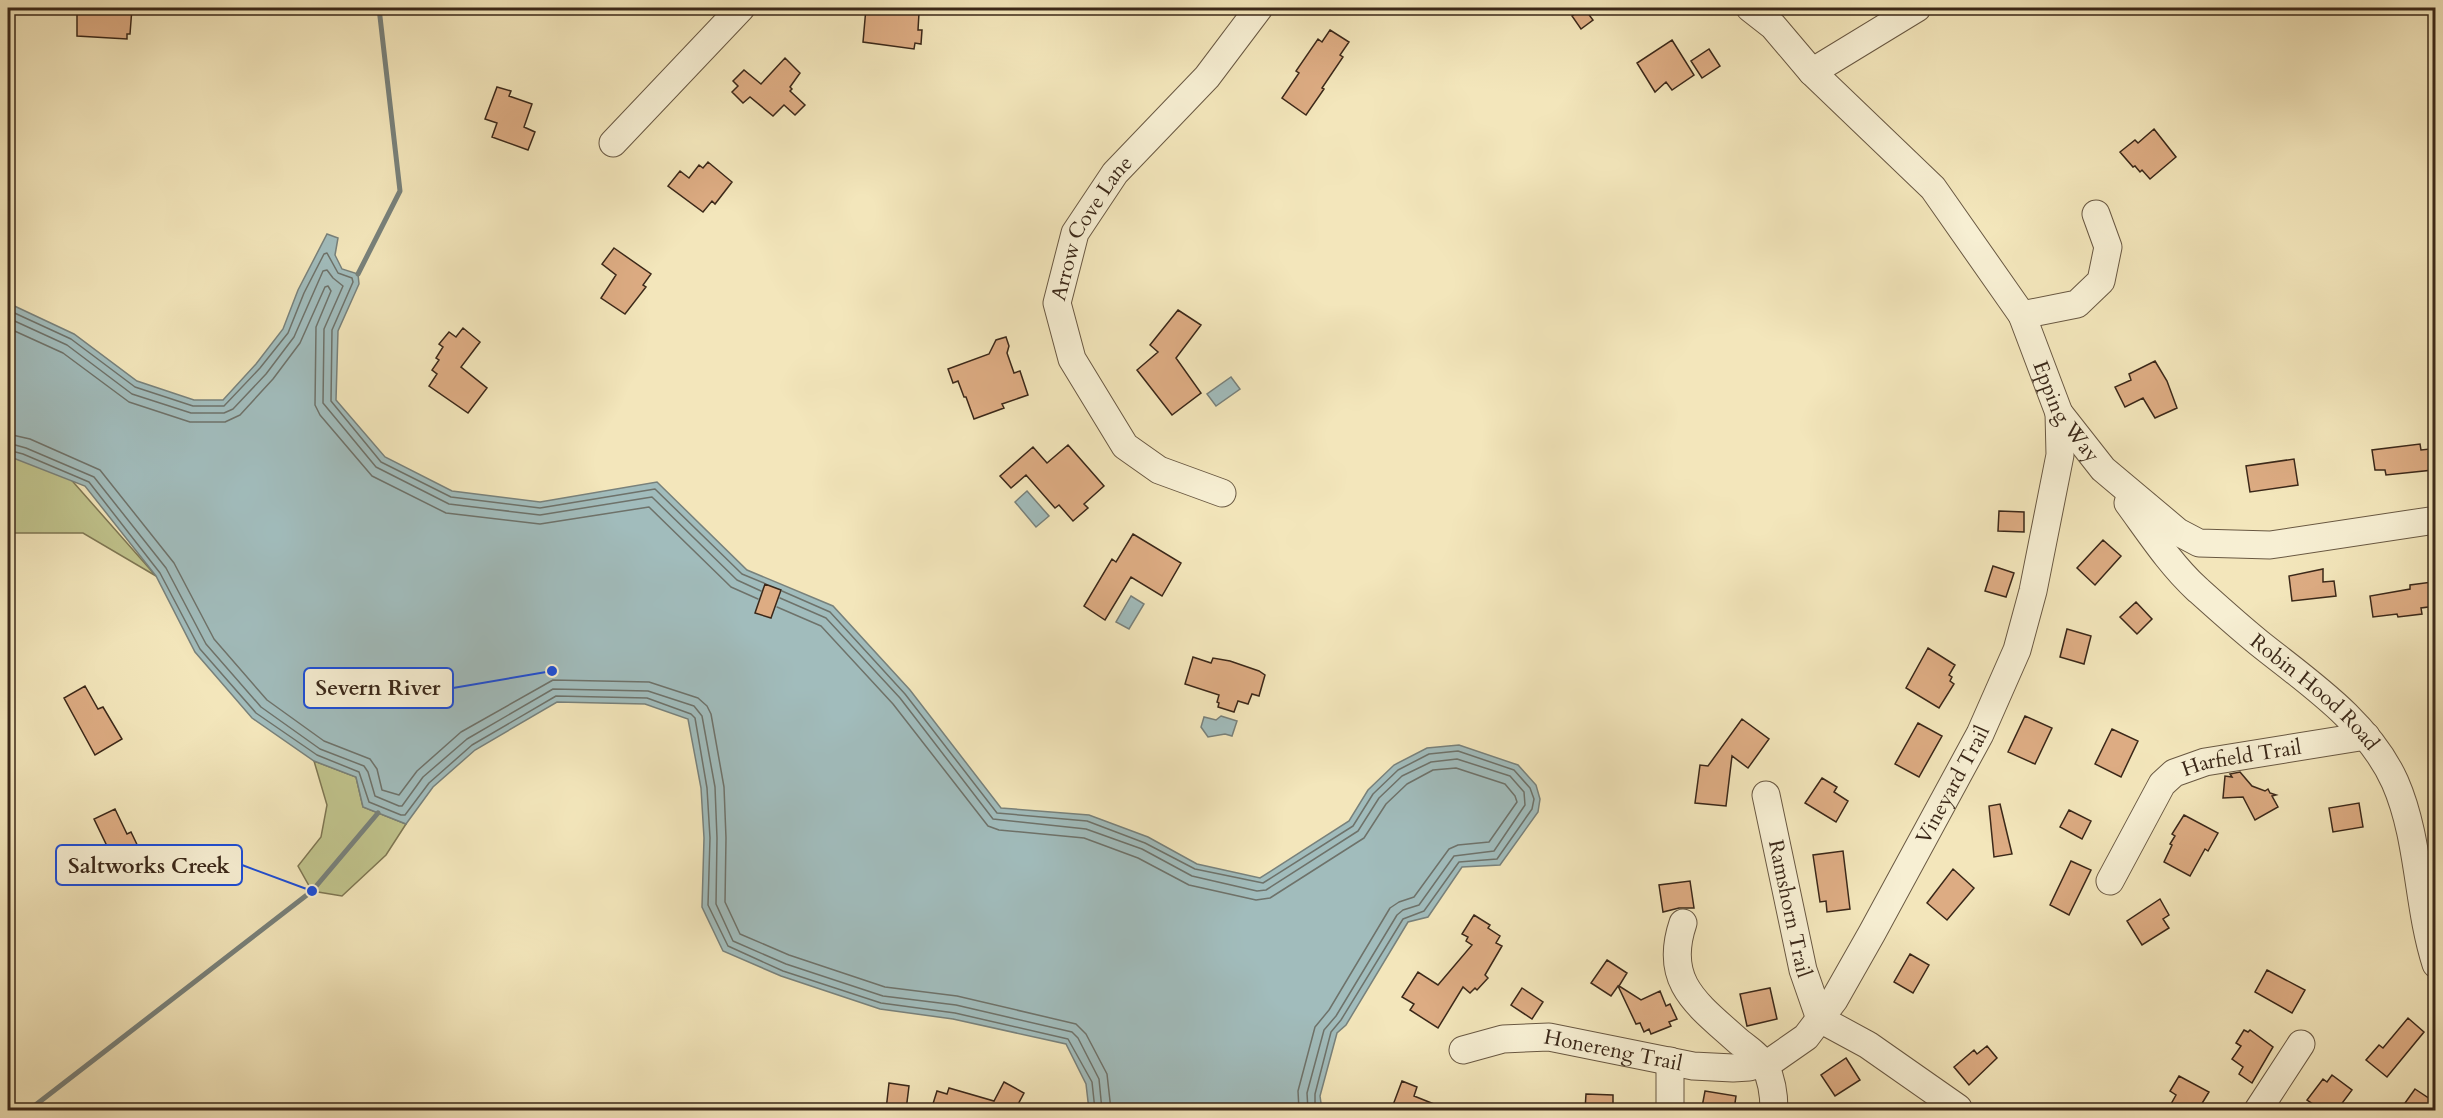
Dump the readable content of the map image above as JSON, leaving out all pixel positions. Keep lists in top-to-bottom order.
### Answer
{
  "streets": {
    "street": [
      "Arrow Cove Lane",
      "Epping Way",
      "Robin Hood Road",
      "Harfield Trail",
      "Vineyard Trail",
      "Ramshorn Trail",
      "Honereng Trail"
    ]
  },
  "crossings": [
    ["Epping Way", "Robin Hood Road"],
    ["Epping Way", "Vineyard Trail"],
    ["Robin Hood Road", "Harfield Trail"],
    ["Vineyard Trail", "Ramshorn Trail"],
    ["Vineyard Trail", "Honereng Trail"]
  ],
  "places": ["Severn River", "Saltworks Creek"]
}
